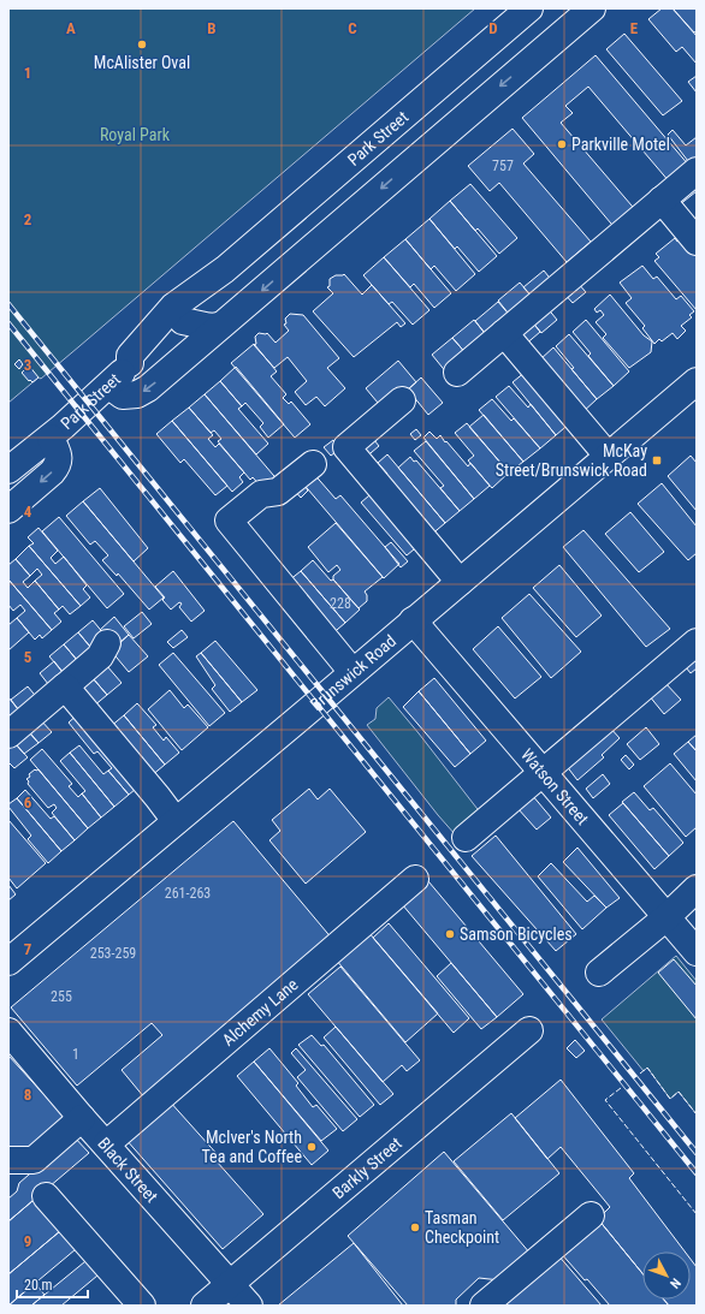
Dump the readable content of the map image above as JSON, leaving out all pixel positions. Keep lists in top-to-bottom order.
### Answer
{
  "streets": {
    "street": [
      "Park Street",
      "Brunswick Road",
      "Watson Street",
      "Alchemy Lane",
      "Barkly Street",
      "Black Street"
    ]
  },
  "crossings": [
    ["Brunswick Road", "Watson Street"],
    ["Alchemy Lane", "Black Street"],
    ["Barkly Street", "Black Street"]
  ],
  "parks": ["Royal Park"],
  "places": {
    "other": [
      "McAlister Oval",
      "Parkville Motel",
      "Samson Bicycles",
      "McIver's North Tea and Coffee",
      "Tasman Checkpoint"
    ],
    "transit": ["McKay Street/Brunswick Road"]
  },
  "house_numbers": [
    "757",
    "228",
    "261-263",
    "253-259",
    "255",
    "1"
  ],
  "scale_bar": "20 m",
  "north": "bottom right",
  "grid": {
    "columns": [
      "A",
      "B",
      "C",
      "D",
      "E"
    ],
    "rows": [
      "1",
      "2",
      "3",
      "4",
      "5",
      "6",
      "7",
      "8",
      "9"
    ]
  }
}
